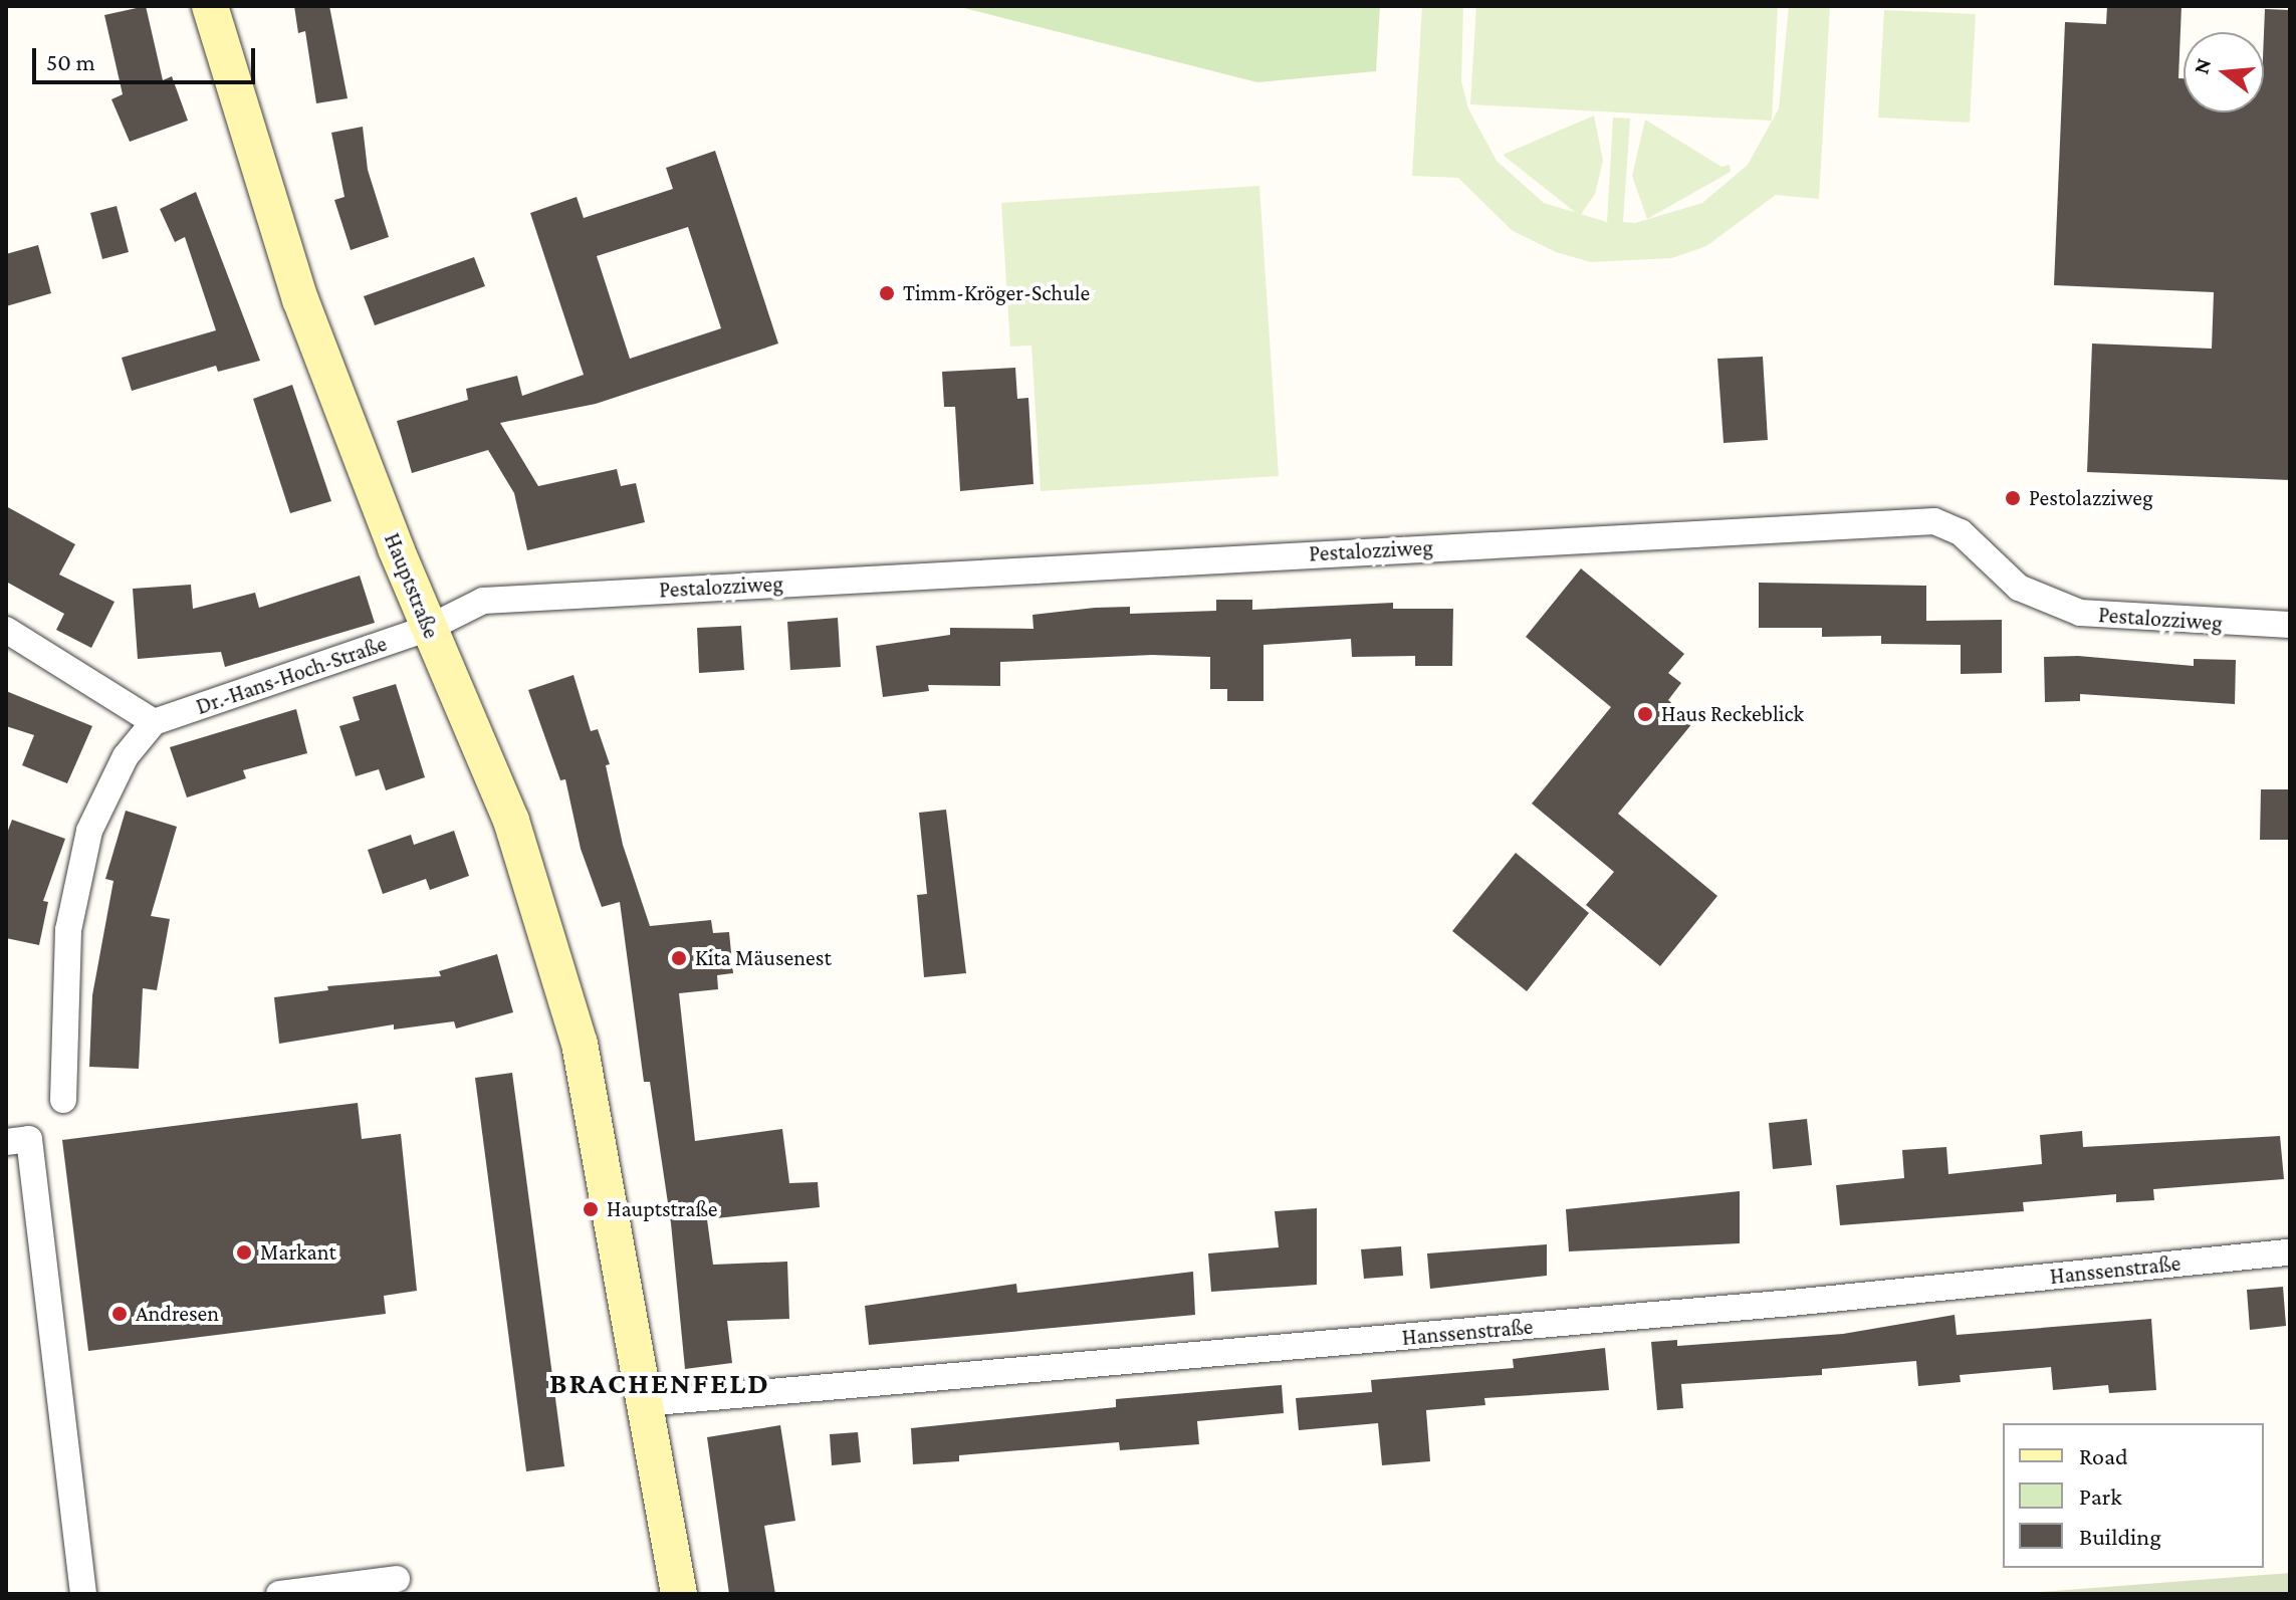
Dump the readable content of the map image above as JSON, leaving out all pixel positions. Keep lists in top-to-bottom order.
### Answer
{
  "streets": {
    "street": [
      "Pestalozziweg",
      "Hauptstraße",
      "Dr.-Hans-Hoch-Straße",
      "Hanssenstraße"
    ]
  },
  "crossings": [
    ["Pestalozziweg", "Hauptstraße"],
    ["Pestalozziweg", "Dr.-Hans-Hoch-Straße"],
    ["Hauptstraße", "Dr.-Hans-Hoch-Straße"],
    ["Hauptstraße", "Hanssenstraße"]
  ],
  "districts": ["BRACHENFELD"],
  "places": [
    "Timm-Kröger-Schule",
    "Pestolazziweg",
    "Haus Reckeblick",
    "Kita Mäusenest",
    "Hauptstraße",
    "Markant",
    "Andresen"
  ],
  "legend": ["Road", "Park", "Building"],
  "scale_bar": "50 m",
  "north": "left"
}
